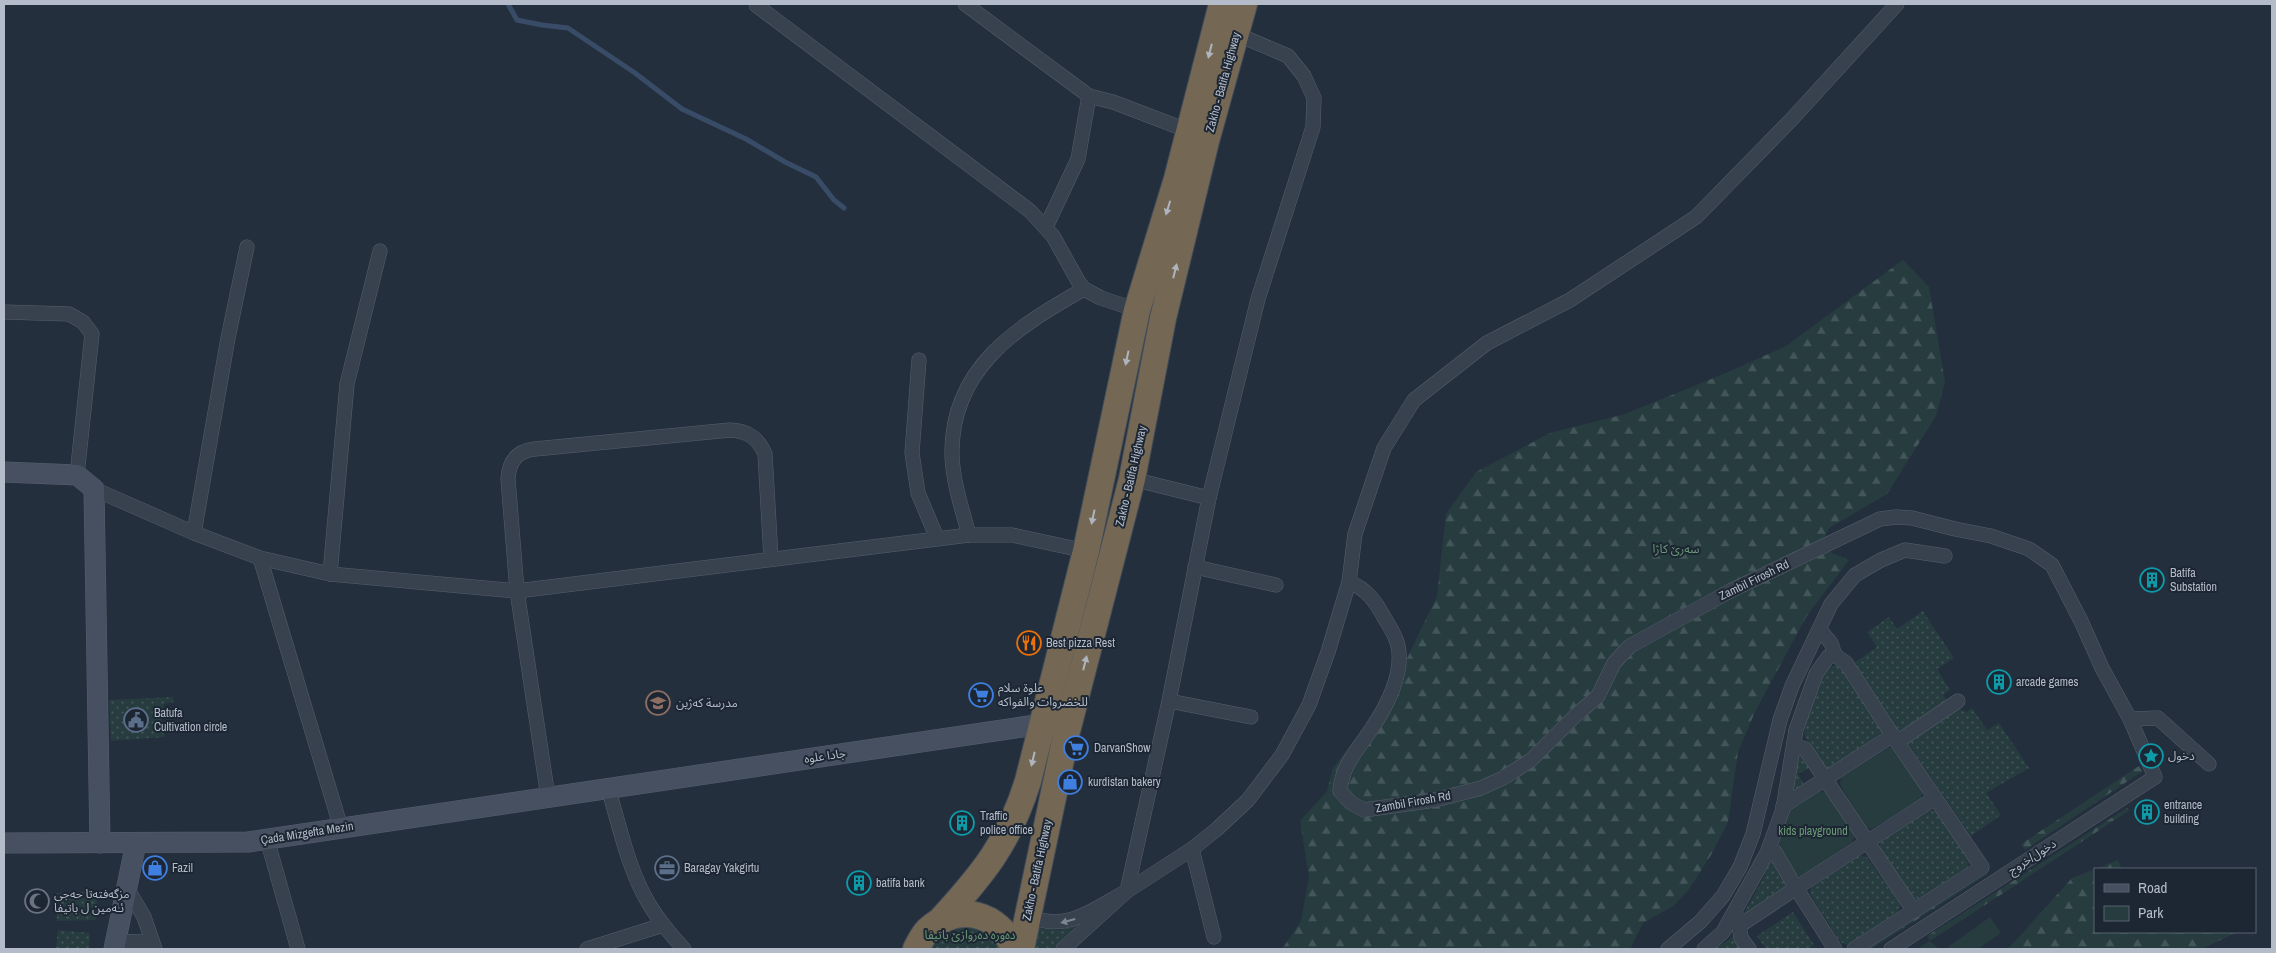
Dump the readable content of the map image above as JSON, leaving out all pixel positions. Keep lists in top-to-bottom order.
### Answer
{
  "streets": {
    "highway": ["Zakho - Batifa Highway"],
    "street": [
      "Zambil Firosh Rd",
      "جادا علوه",
      "Çada Mizgefta Mezin",
      "دخول/خروج"
    ]
  },
  "crossings": [
    ["Zambil Firosh Rd", "دخول/خروج"],
    ["جادا علوه", "Çada Mizgefta Mezin"]
  ],
  "parks": ["سەرێ کاژا", "kids playground", "ده‌وره‌ ده‌روازێ باتيفا"],
  "places": {
    "building": [
      "Batifa Substation",
      "arcade games",
      "entrance building",
      "Traffic police office",
      "batifa bank"
    ],
    "restaurant": ["Best pizza Rest"],
    "supermarket": ["علوة سلام للخضروات والفواكه", "DarvanShow"],
    "school or university": ["مدرسة كه‌ژين"],
    "public building": ["Batufa Cultivation circle"],
    "place": ["دخول"],
    "shop": ["kurdistan bakery", "Fazil"],
    "office": ["Baragay Yakgirtu"],
    "mosque": ["مزگەفتەتا حەجی ئـەمین ل باتیفا"]
  },
  "legend": ["Road", "Park"]
}
